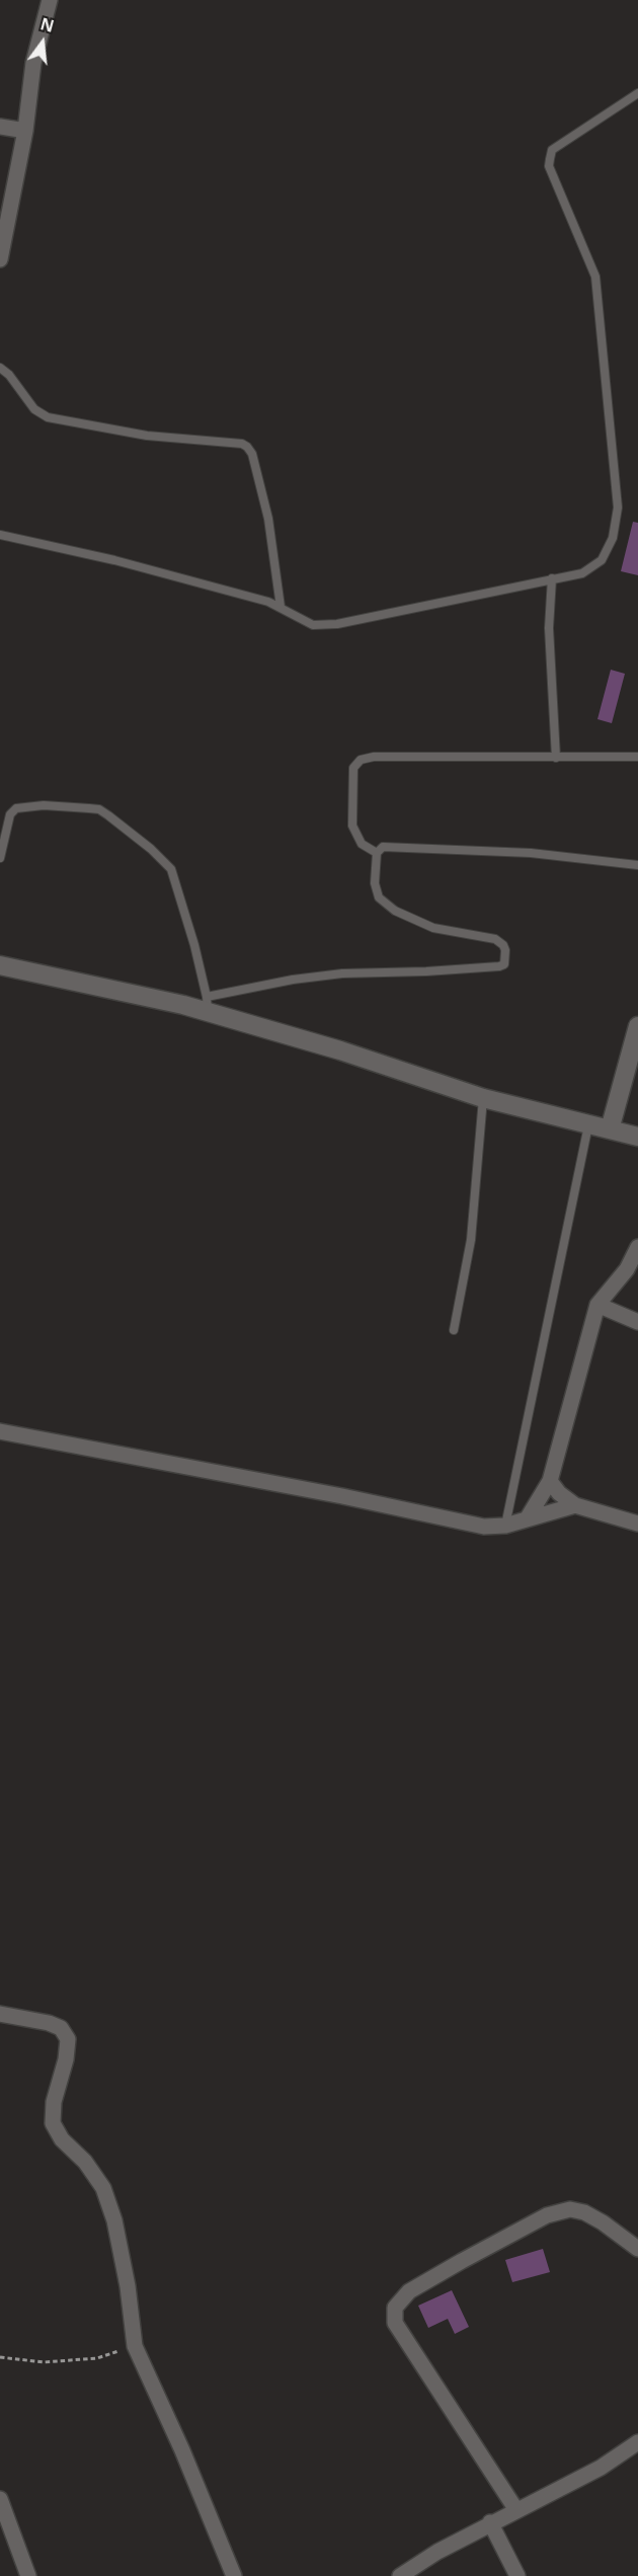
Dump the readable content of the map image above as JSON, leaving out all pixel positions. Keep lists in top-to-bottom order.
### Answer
{
  "north": "top"
}
